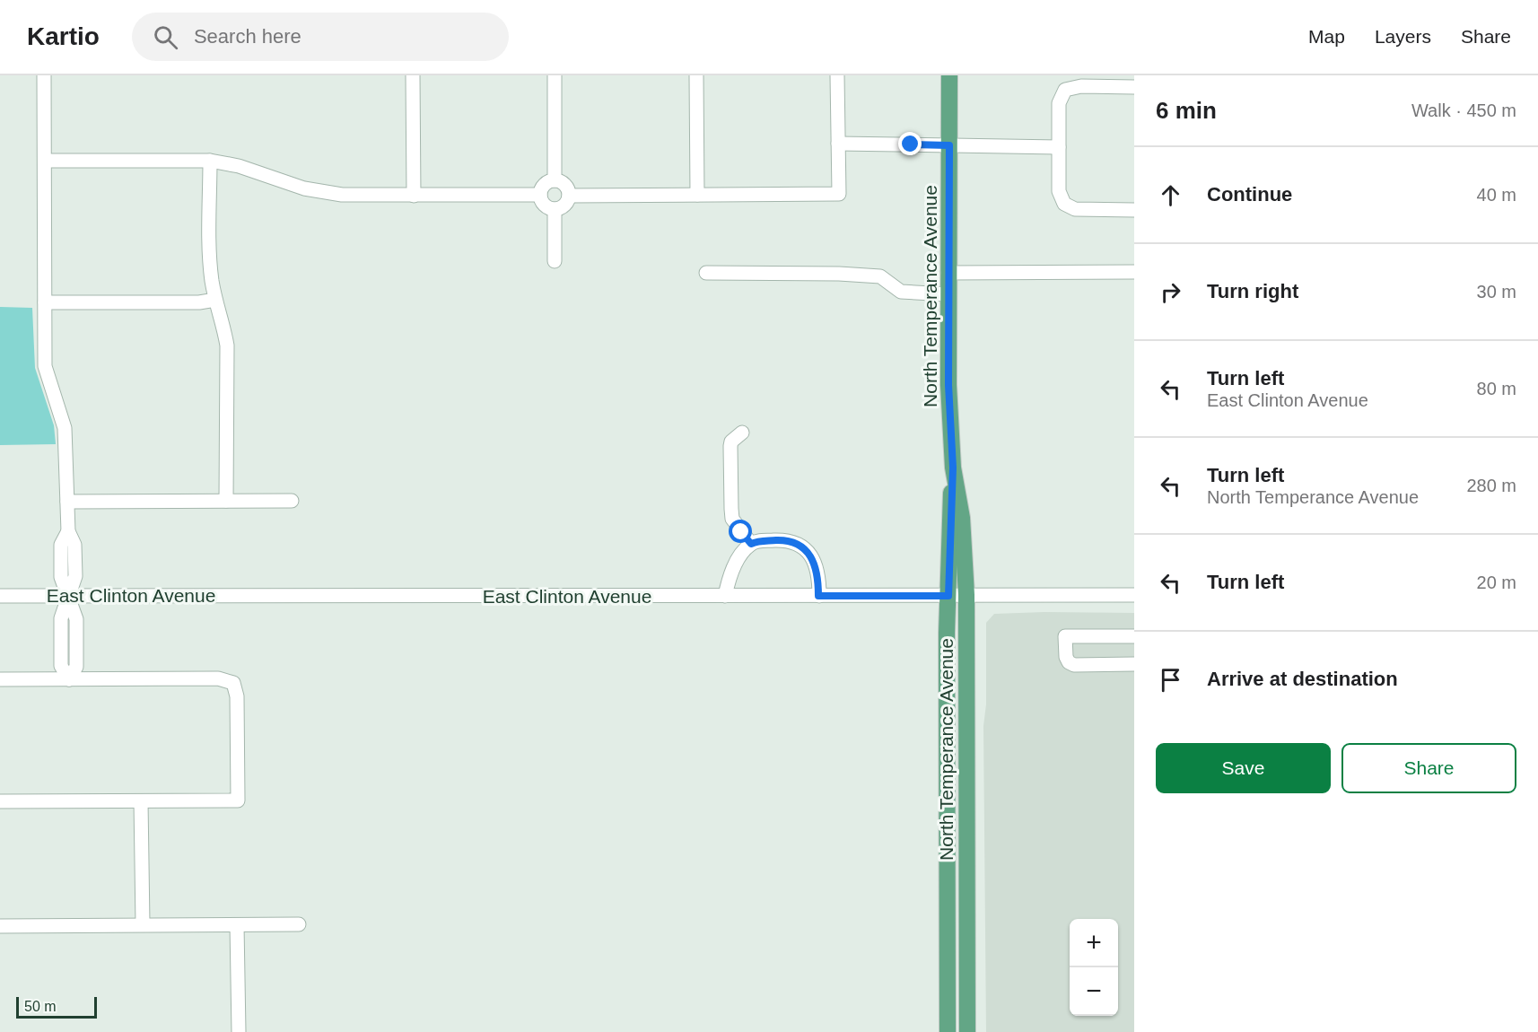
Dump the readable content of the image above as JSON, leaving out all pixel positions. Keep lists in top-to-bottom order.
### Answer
{
  "streets": {
    "main road": ["North Temperance Avenue"],
    "street": ["East Clinton Avenue"]
  },
  "crossings": [
    ["North Temperance Avenue", "East Clinton Avenue"]
  ],
  "scale_bar": "50 m",
  "page": {
    "header": "Kartio",
    "search": "Search here",
    "nav": ["Map", "Layers", "Share"],
    "heading": ["6 min", "Walk · 450 m"],
    "list": [
      ["Continue", "40 m"],
      ["Turn right", "30 m"],
      ["Turn left", "East Clinton Avenue", "80 m"],
      ["Turn left", "North Temperance Avenue", "280 m"],
      ["Turn left", "20 m"],
      "Arrive at destination"
    ],
    "buttons": ["Save", "Share"],
    "map_buttons": ["+", "−"],
    "scale": "50 m"
  }
}
